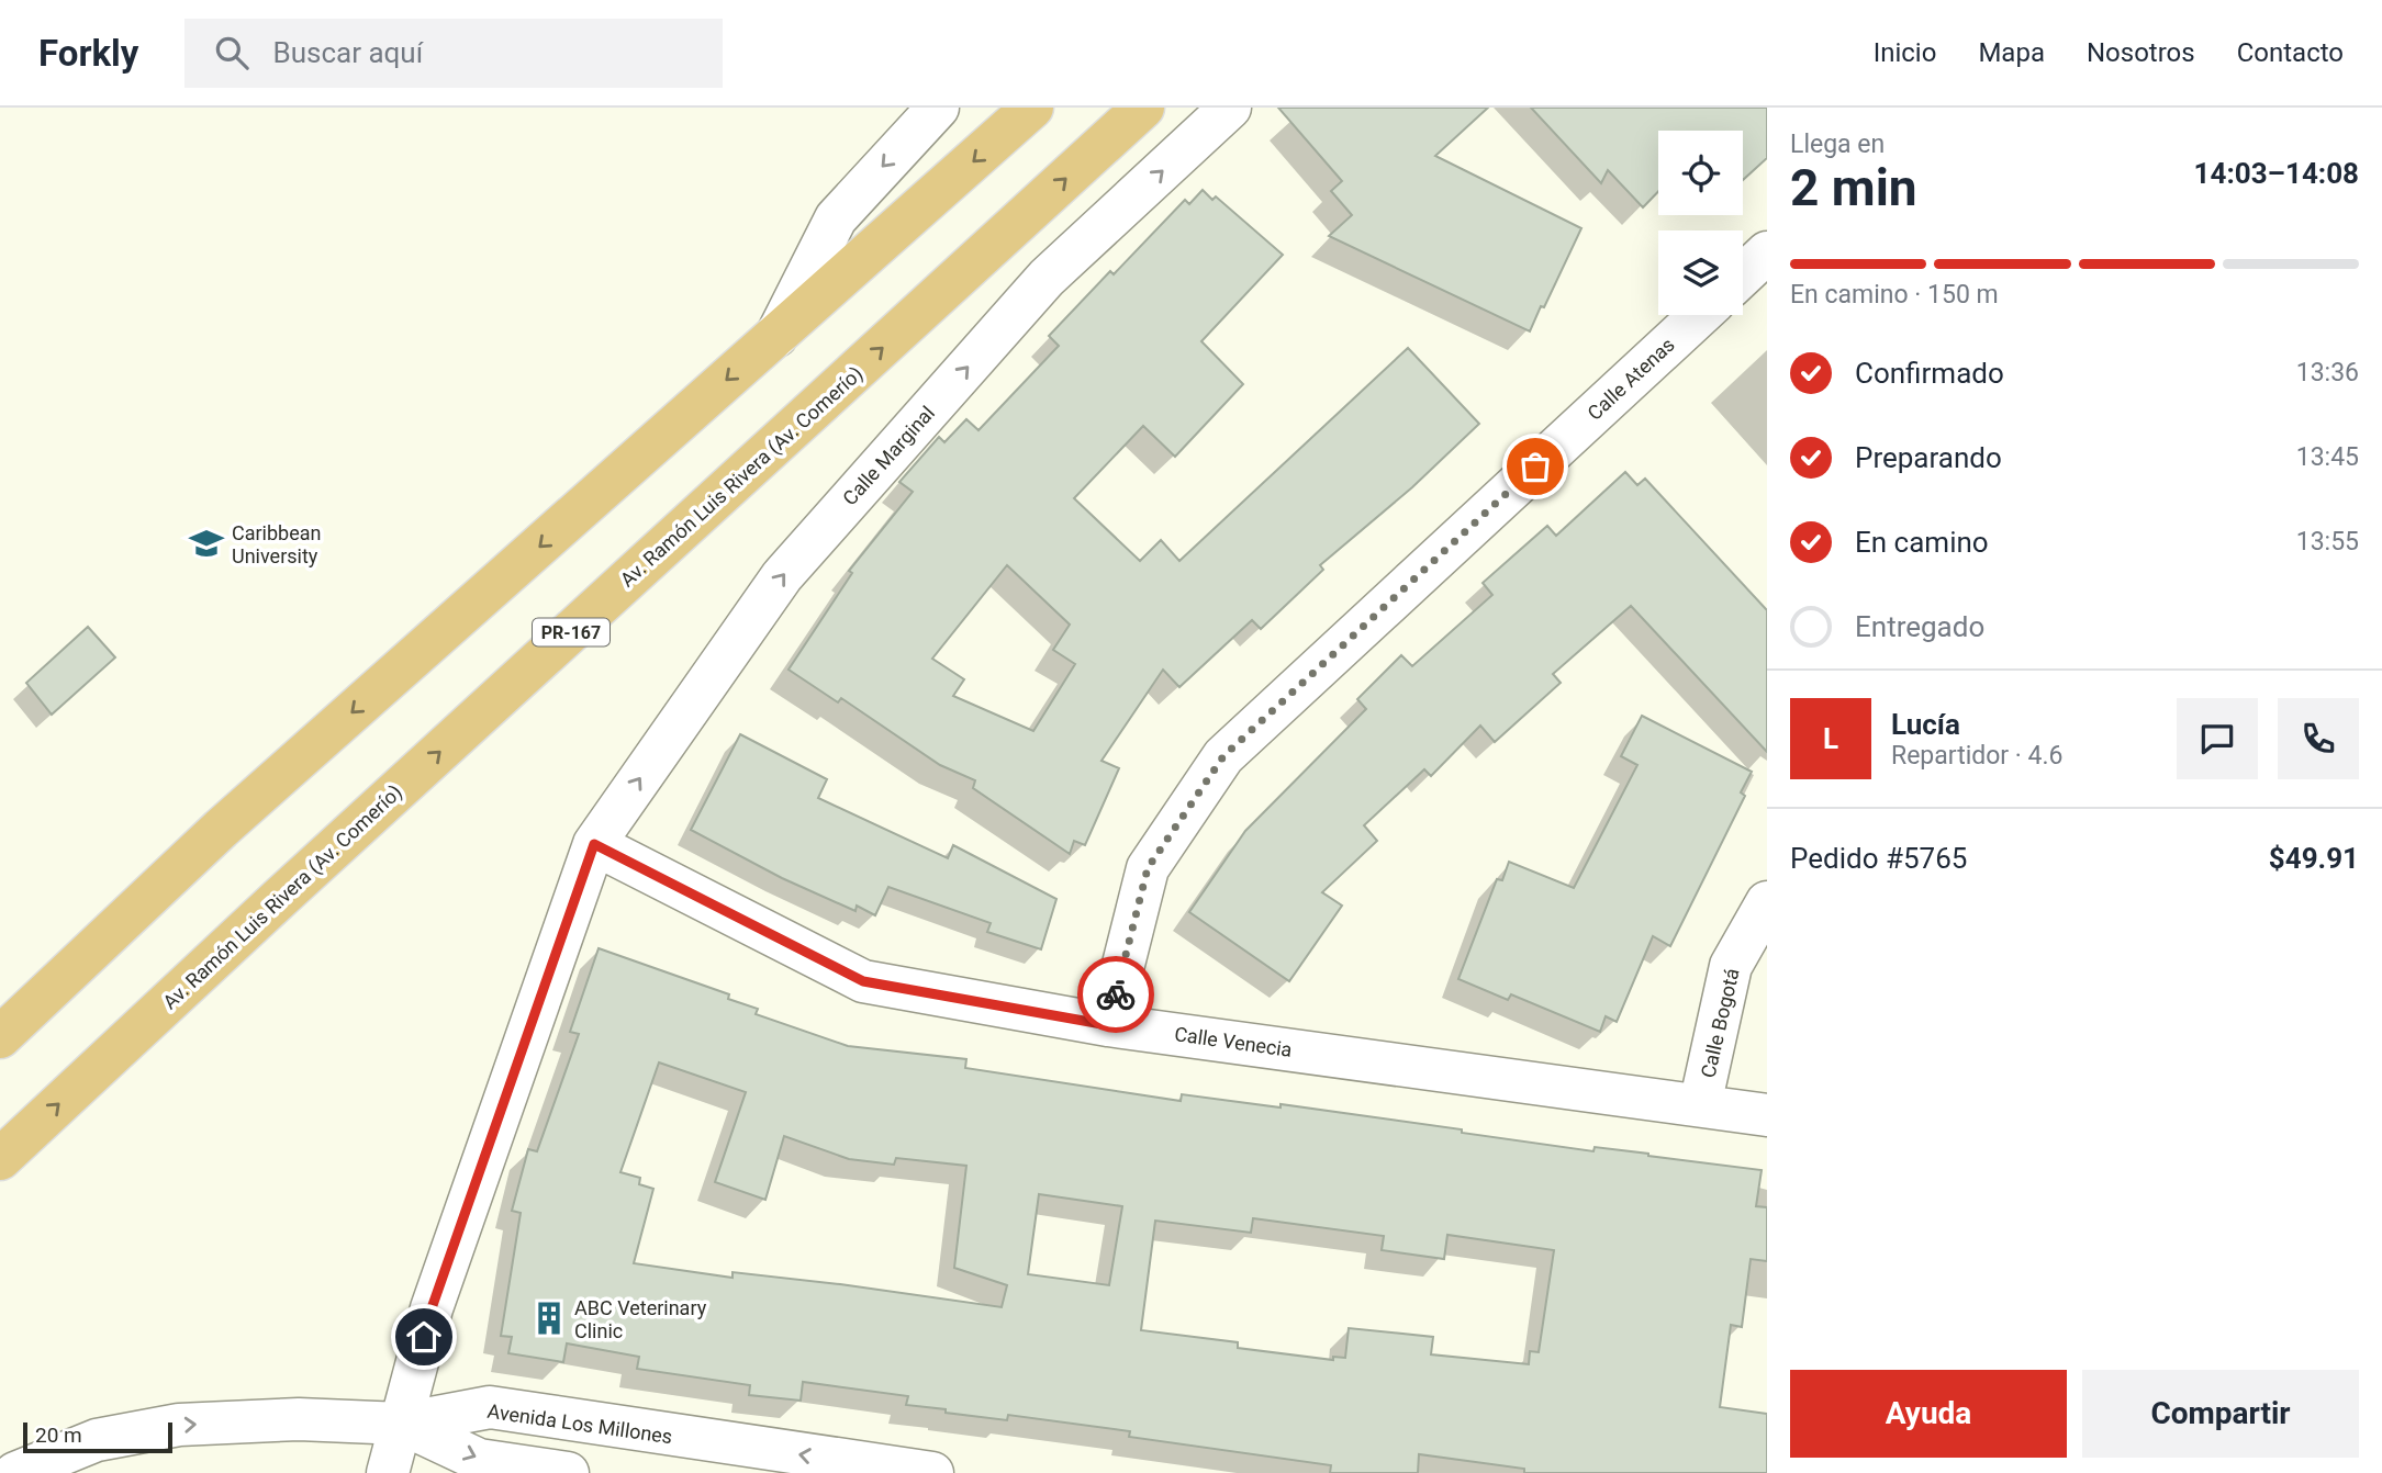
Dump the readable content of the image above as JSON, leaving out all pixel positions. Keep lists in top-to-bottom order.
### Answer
{
  "streets": {
    "main road": ["Av. Ramón Luis Rivera (Av. Comerío)", "PR-167"],
    "street": [
      "Calle Atenas",
      "Calle Marginal",
      "Calle Bogotá",
      "Calle Venecia",
      "Avenida Los Millones"
    ]
  },
  "crossings": [
    ["Calle Atenas", "Calle Venecia"],
    ["Calle Marginal", "Calle Venecia"],
    ["Calle Marginal", "Avenida Los Millones"],
    ["Calle Bogotá", "Calle Venecia"]
  ],
  "one_way": ["Calle Marginal"],
  "places": {
    "school or university": ["Caribbean University"],
    "building": ["ABC Veterinary Clinic"]
  },
  "scale_bar": "20 m",
  "page": {
    "header": "Forkly",
    "search": "Buscar aquí",
    "nav": [
      "Inicio",
      "Mapa",
      "Nosotros",
      "Contacto"
    ],
    "heading": ["2 min", "Llega en", "14:03–14:08"],
    "panel": [
      "Lucía",
      "Repartidor · 4.6",
      "Pedido #5765",
      "$49.91"
    ],
    "bar": "En camino · 150 m",
    "list": [
      ["Confirmado", "13:36"],
      ["Preparando", "13:45"],
      ["En camino", "13:55"],
      "Entregado"
    ],
    "round": "L",
    "buttons": ["Ayuda", "Compartir"],
    "scale": "20 m"
  }
}
